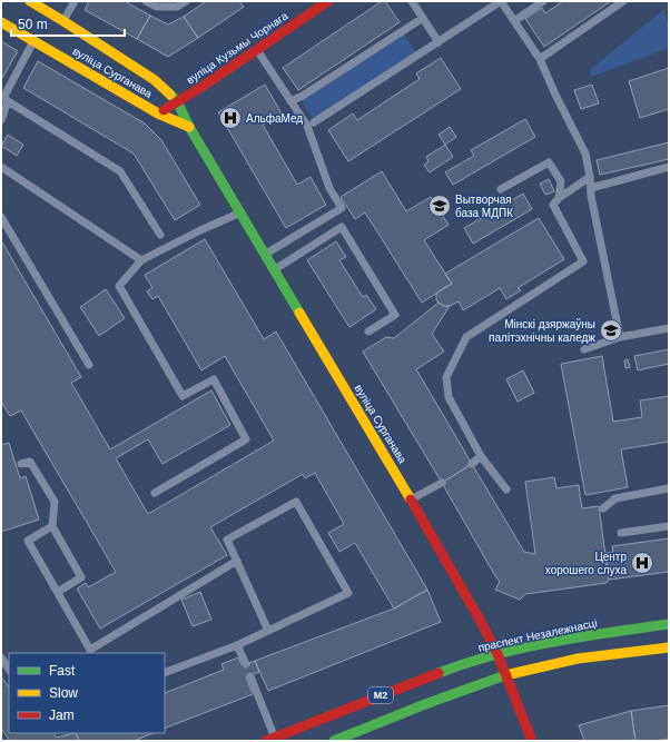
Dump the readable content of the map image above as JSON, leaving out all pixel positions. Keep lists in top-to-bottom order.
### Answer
{
  "streets": {
    "main road": [
      "вуліца Кузьмы Чорнага",
      "вуліца Сурганава",
      "праспект Незалежнасці",
      "М2"
    ]
  },
  "crossings": [
    ["вуліца Кузьмы Чорнага", "вуліца Сурганава"],
    ["вуліца Сурганава", "праспект Незалежнасці"],
    ["вуліца Сурганава", "М2"]
  ],
  "places": {
    "hospital": ["АльфаМед", "Центр хорошего слуха"],
    "school or university": ["Вытворчая база МДПК", "Мінскі дзяржаўны палітэхнічны каледж"]
  },
  "legend": ["Fast", "Slow", "Jam"],
  "scale_bar": "50 m"
}
